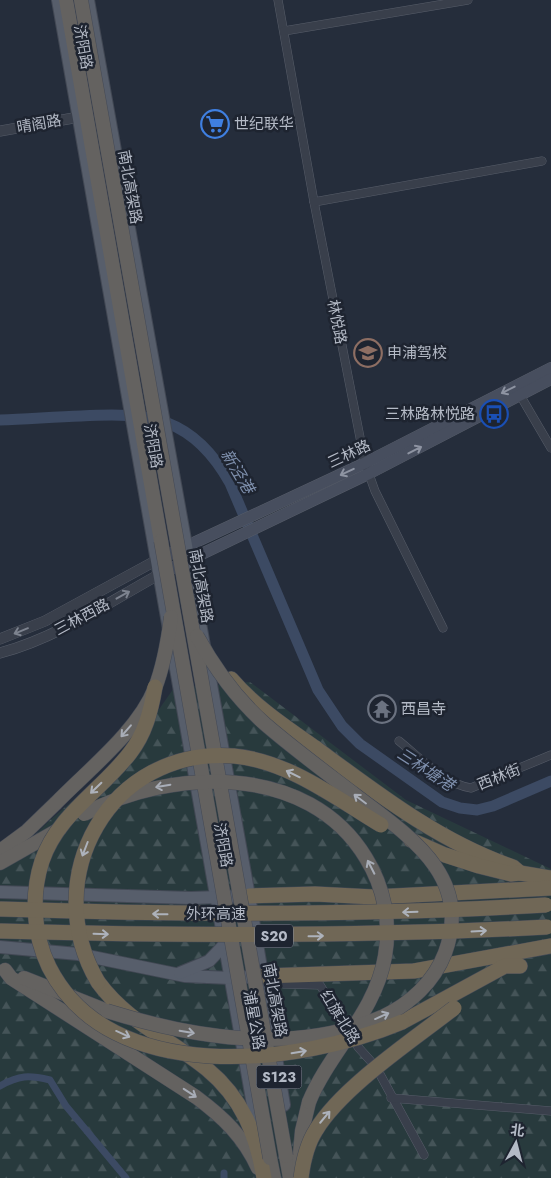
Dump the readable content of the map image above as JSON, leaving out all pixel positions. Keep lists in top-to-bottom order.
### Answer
{
  "streets": {
    "highway": ["南北高架路", "外环高速", "S20"],
    "main road": [
      "济阳路",
      "三林路",
      "浦星公路",
      "S123"
    ],
    "street": [
      "晴阁路",
      "林悦路",
      "三林西路",
      "西林街",
      "红旗北路"
    ]
  },
  "crossings": [
    ["济阳路", "晴阁路"],
    ["济阳路", "三林路"],
    ["济阳路", "三林西路"],
    ["济阳路", "浦星公路"],
    ["林悦路", "三林路"],
    ["三林路", "三林西路"],
    ["红旗北路", "浦星公路"]
  ],
  "water": ["新泾港", "三林塘港"],
  "places": {
    "supermarket": ["世纪联华"],
    "school or university": ["申浦驾校"],
    "bus stop": ["三林路林悦路"],
    "temple": ["西昌寺"]
  },
  "north": "top"
}
